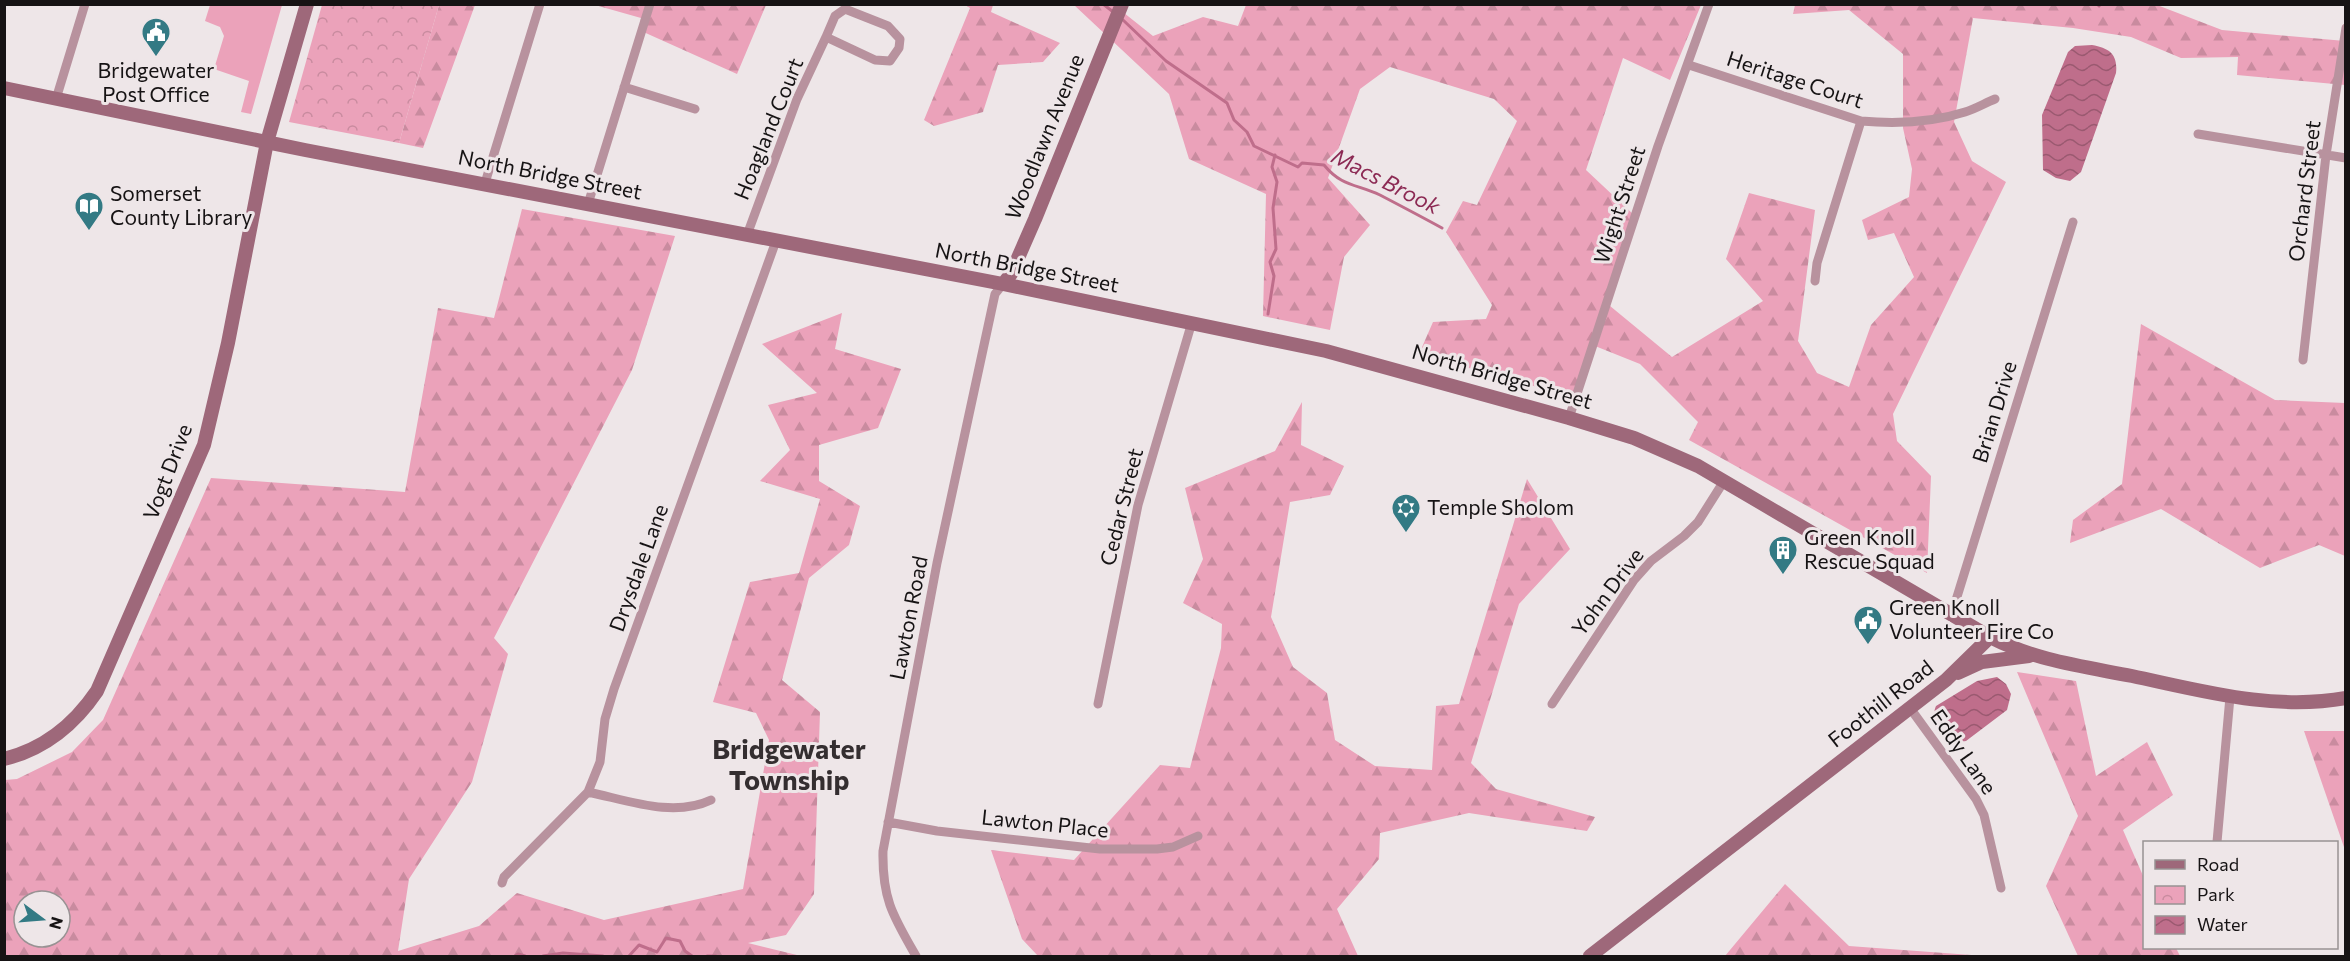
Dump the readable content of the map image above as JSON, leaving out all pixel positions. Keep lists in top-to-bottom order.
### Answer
{
  "streets": {
    "street": [
      "Heritage Court",
      "Hoagland Court",
      "Woodlawn Avenue",
      "North Bridge Street",
      "Orchard Street",
      "Wight Street",
      "Brian Drive",
      "Vogt Drive",
      "Cedar Street",
      "Drysdale Lane",
      "Yohn Drive",
      "Lawton Road",
      "Foothill Road",
      "Eddy Lane",
      "Lawton Place"
    ]
  },
  "crossings": [
    ["Heritage Court", "Wight Street"],
    ["Hoagland Court", "North Bridge Street"],
    ["Woodlawn Avenue", "North Bridge Street"],
    ["Woodlawn Avenue", "Lawton Road"],
    ["North Bridge Street", "Wight Street"],
    ["North Bridge Street", "Brian Drive"],
    ["North Bridge Street", "Vogt Drive"],
    ["North Bridge Street", "Cedar Street"],
    ["North Bridge Street", "Drysdale Lane"],
    ["North Bridge Street", "Yohn Drive"],
    ["North Bridge Street", "Lawton Road"],
    ["North Bridge Street", "Foothill Road"],
    ["Lawton Road", "Lawton Place"],
    ["Foothill Road", "Eddy Lane"]
  ],
  "districts": ["Bridgewater Township"],
  "water": ["Macs Brook"],
  "places": {
    "public building": ["Bridgewater Post Office", "Green Knoll Volunteer Fire Co"],
    "library": ["Somerset County Library"],
    "synagogue": ["Temple Sholom"],
    "building": ["Green Knoll Rescue Squad"]
  },
  "legend": ["Road", "Park", "Water"],
  "north": "right"
}
